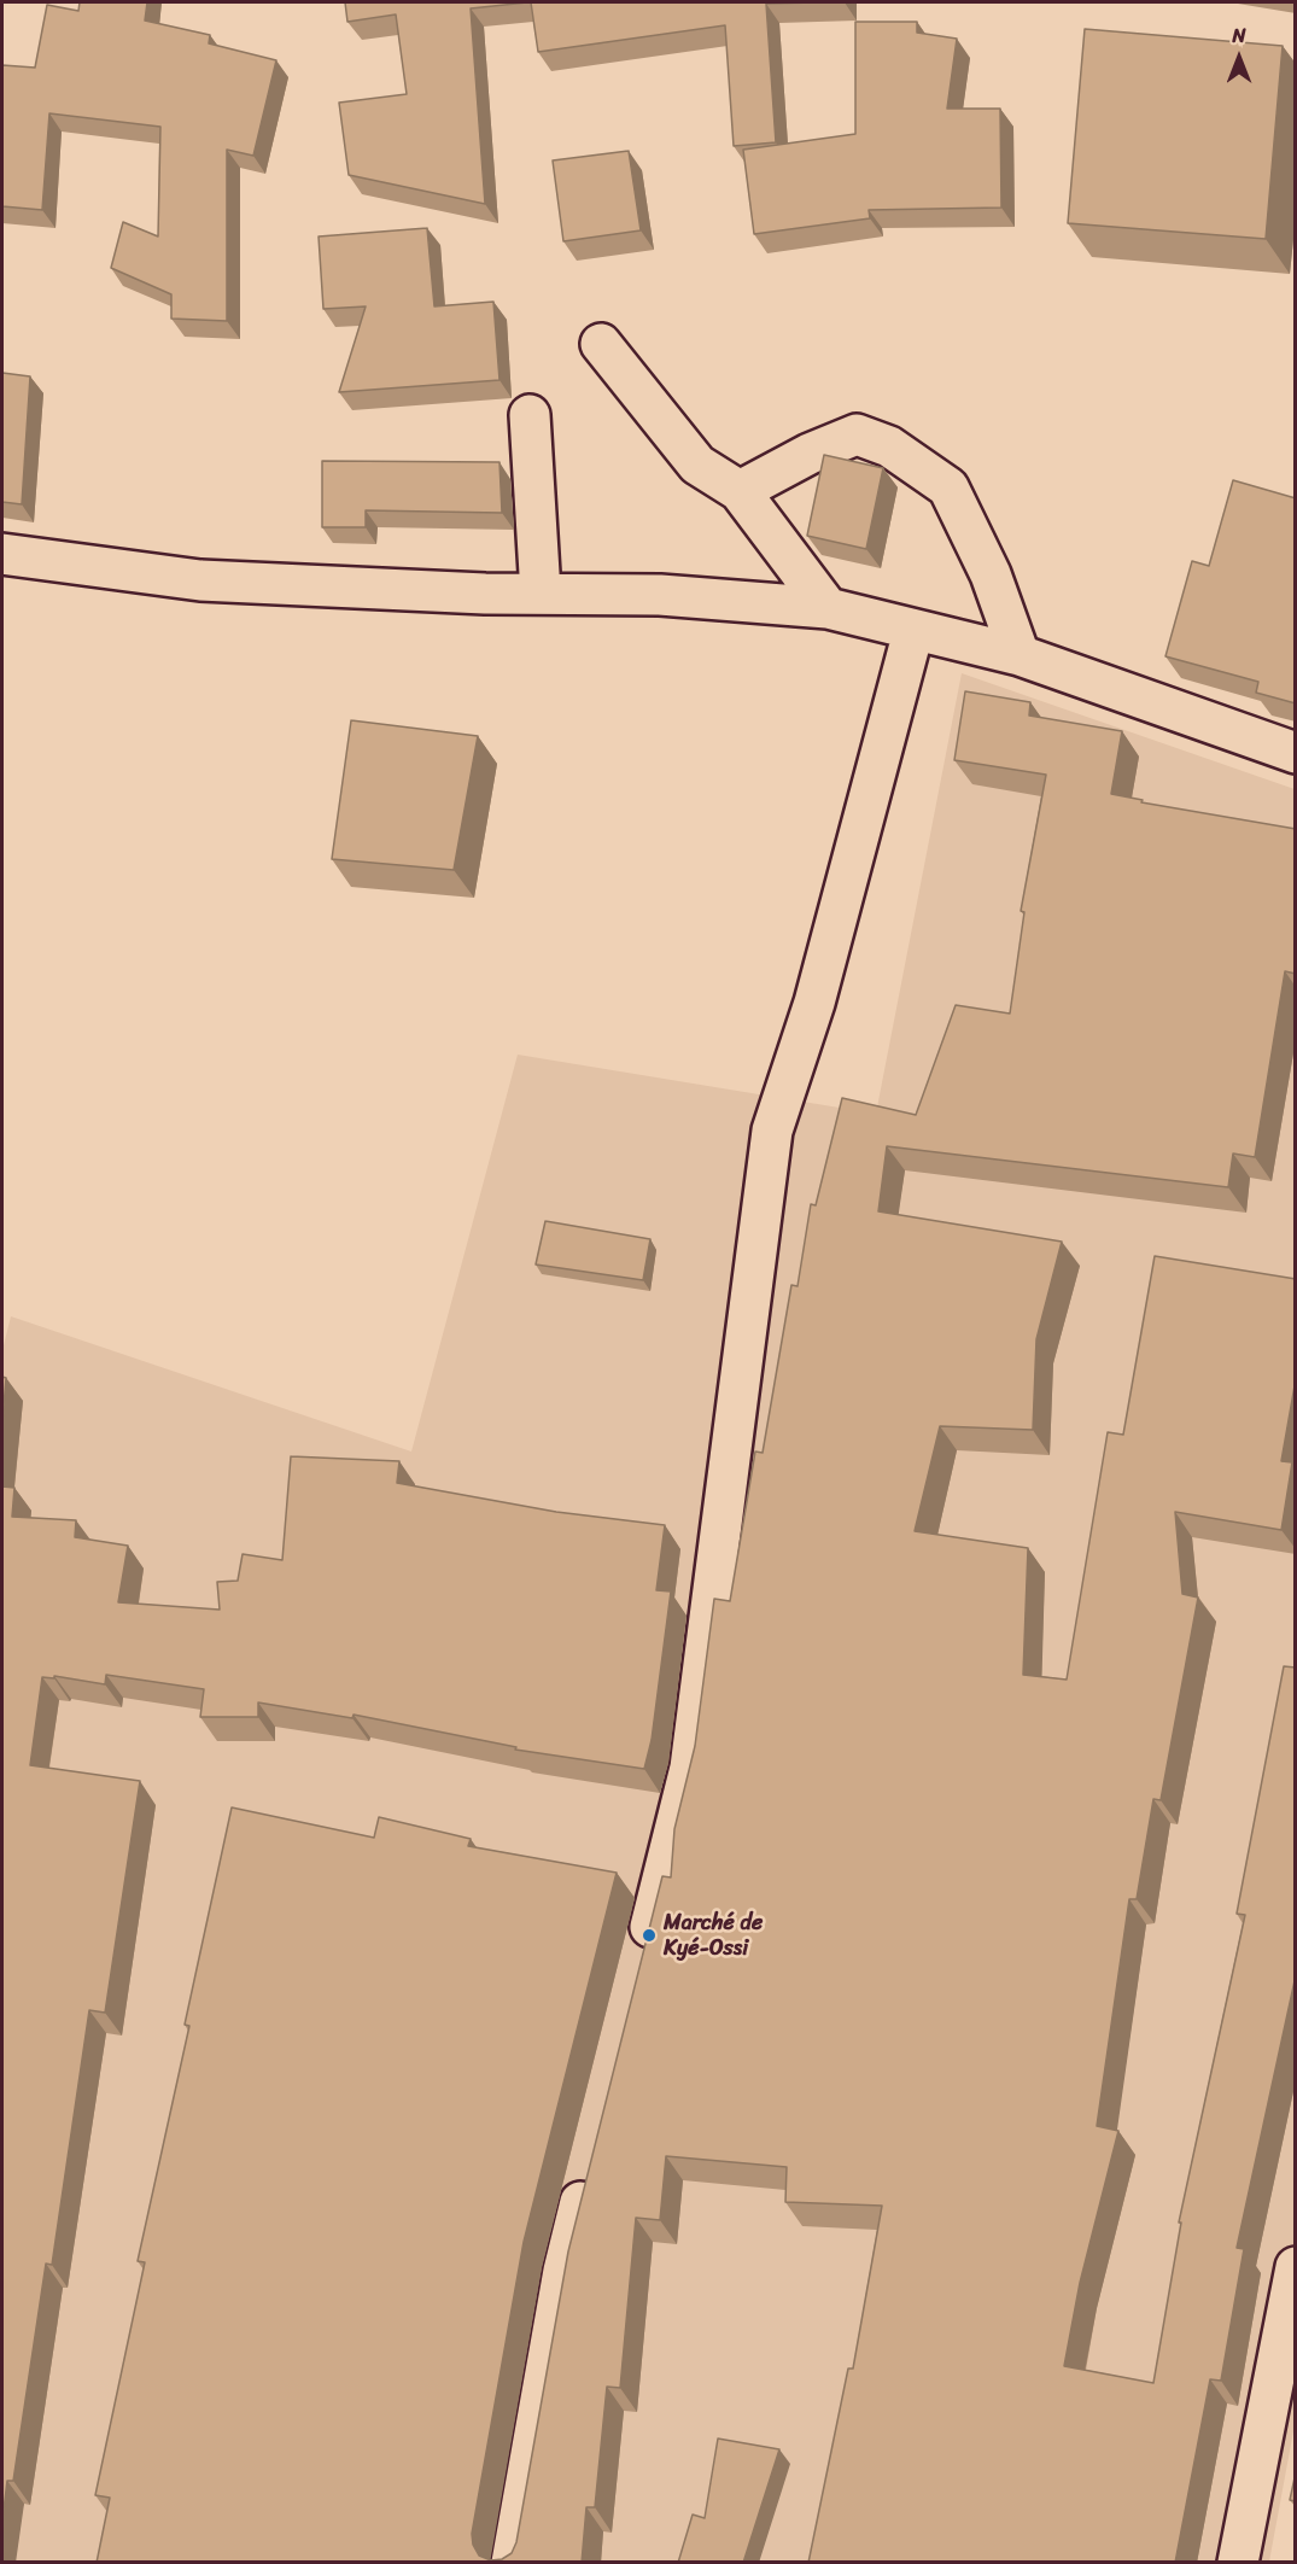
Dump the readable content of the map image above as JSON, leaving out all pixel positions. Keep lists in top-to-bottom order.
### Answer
{
  "places": ["Marché de Kyé-Ossi"],
  "north": "top"
}
